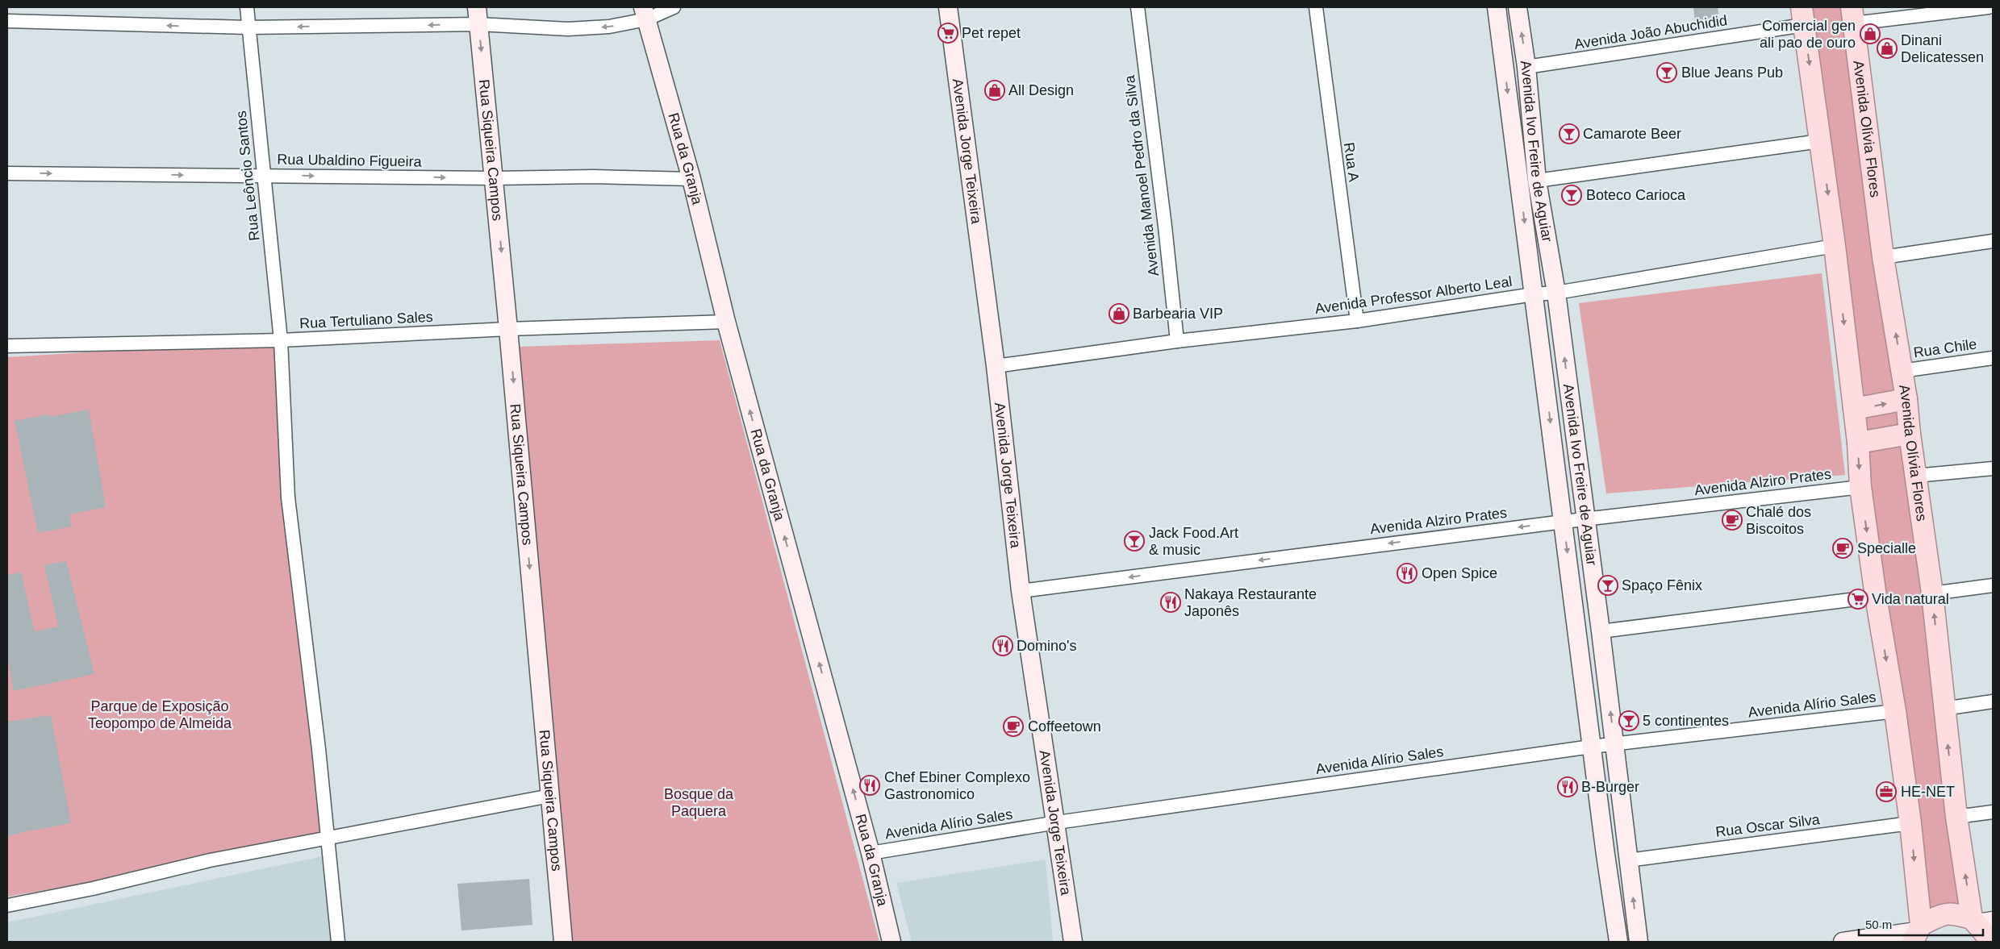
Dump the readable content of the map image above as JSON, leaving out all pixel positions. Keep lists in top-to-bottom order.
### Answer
{
  "streets": {
    "main road": ["Avenida Olívia Flores"],
    "street": [
      "Avenida João Abuchidid",
      "Rua Siqueira Campos",
      "Avenida Jorge Teixeira",
      "Avenida Ivo Freire de Aguiar",
      "Rua da Granja",
      "Rua Ubaldino Figueira",
      "Rua A",
      "Rua Leôncio Santos",
      "Avenida Manoel Pedro da Silva",
      "Avenida Professor Alberto Leal",
      "Rua Tertuliano Sales",
      "Rua Chile",
      "Avenida Alziro Prates",
      "Avenida Alírio Sales",
      "Rua Oscar Silva"
    ]
  },
  "crossings": [
    ["Avenida João Abuchidid", "Avenida Ivo Freire de Aguiar"],
    ["Avenida Olívia Flores", "Rua Chile"],
    ["Rua Siqueira Campos", "Rua Ubaldino Figueira"],
    ["Rua Siqueira Campos", "Rua Tertuliano Sales"],
    ["Avenida Jorge Teixeira", "Avenida Professor Alberto Leal"],
    ["Avenida Jorge Teixeira", "Avenida Alziro Prates"],
    ["Avenida Jorge Teixeira", "Avenida Alírio Sales"],
    ["Avenida Ivo Freire de Aguiar", "Avenida Professor Alberto Leal"],
    ["Avenida Ivo Freire de Aguiar", "Avenida Alziro Prates"],
    ["Avenida Ivo Freire de Aguiar", "Avenida Alírio Sales"],
    ["Avenida Ivo Freire de Aguiar", "Rua Oscar Silva"],
    ["Rua da Granja", "Rua Ubaldino Figueira"],
    ["Rua da Granja", "Rua Tertuliano Sales"],
    ["Rua da Granja", "Avenida Alírio Sales"],
    ["Rua Ubaldino Figueira", "Rua Leôncio Santos"],
    ["Rua A", "Avenida Professor Alberto Leal"],
    ["Rua Leôncio Santos", "Rua Tertuliano Sales"],
    ["Avenida Manoel Pedro da Silva", "Avenida Professor Alberto Leal"]
  ],
  "one_way": [
    "Rua Siqueira Campos",
    "Rua da Granja",
    "Rua Ubaldino Figueira",
    "Avenida Alziro Prates"
  ],
  "parks": ["Parque de Exposição Teopompo de Almeida", "Bosque da Paquera"],
  "places": {
    "supermarket": ["Pet repet", "Vida natural"],
    "shop": [
      "Comercial gen ali pao de ouro",
      "Dinani Delicatessen",
      "All Design",
      "Barbearia VIP"
    ],
    "bar": [
      "Blue Jeans Pub",
      "Camarote Beer",
      "Boteco Carioca",
      "Jack Food.Art & music",
      "Spaço Fênix",
      "5 continentes"
    ],
    "cafe": ["Chalé dos Biscoitos", "Specialle", "Coffeetown"],
    "restaurant": [
      "Open Spice",
      "Nakaya Restaurante Japonês",
      "Domino's",
      "Chef Ebiner Complexo Gastronomico",
      "B-Burger"
    ],
    "office": ["HE-NET"]
  },
  "scale_bar": "50 m"
}
